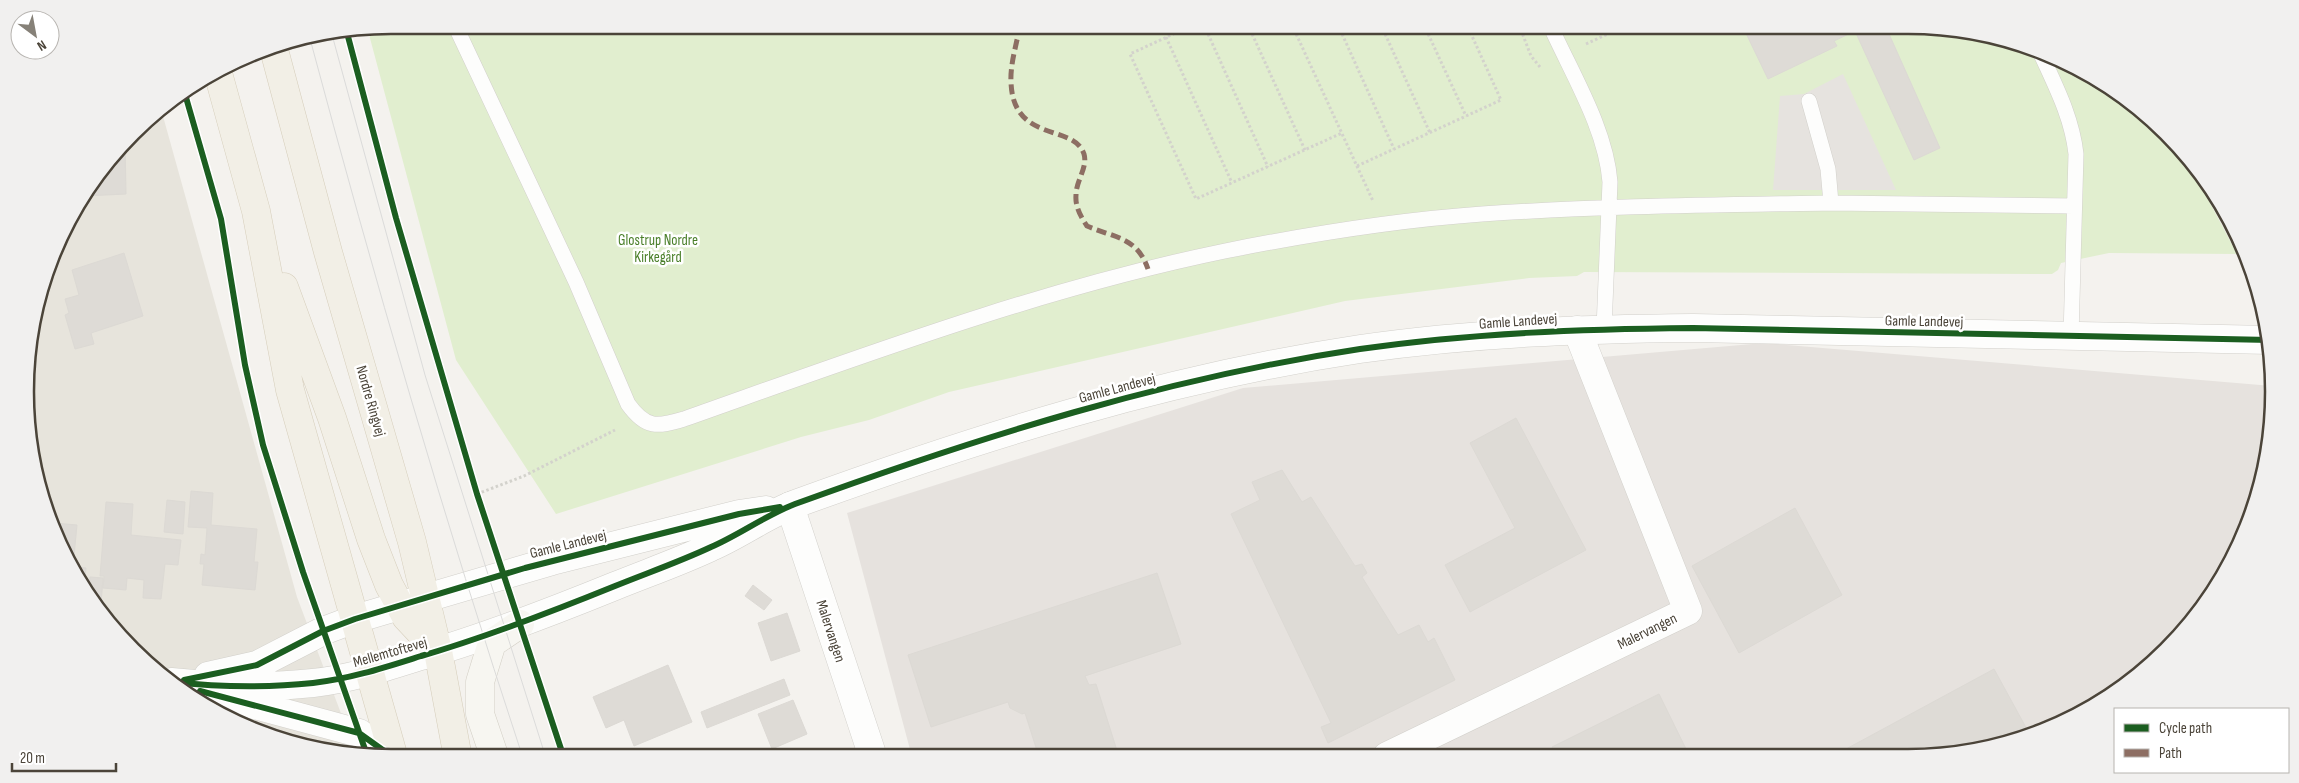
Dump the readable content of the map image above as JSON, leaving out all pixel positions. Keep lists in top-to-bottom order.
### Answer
{
  "streets": {
    "main road": ["Nordre Ringvej"],
    "street": ["Gamle Landevej", "Malervangen", "Mellemtoftevej"]
  },
  "crossings": [
    ["Gamle Landevej", "Nordre Ringvej"],
    ["Gamle Landevej", "Malervangen"],
    ["Gamle Landevej", "Mellemtoftevej"],
    ["Nordre Ringvej", "Mellemtoftevej"]
  ],
  "parks": ["Glostrup Nordre Kirkegård"],
  "legend": ["Cycle path", "Path"],
  "scale_bar": "20 m",
  "north": "bottom right"
}
